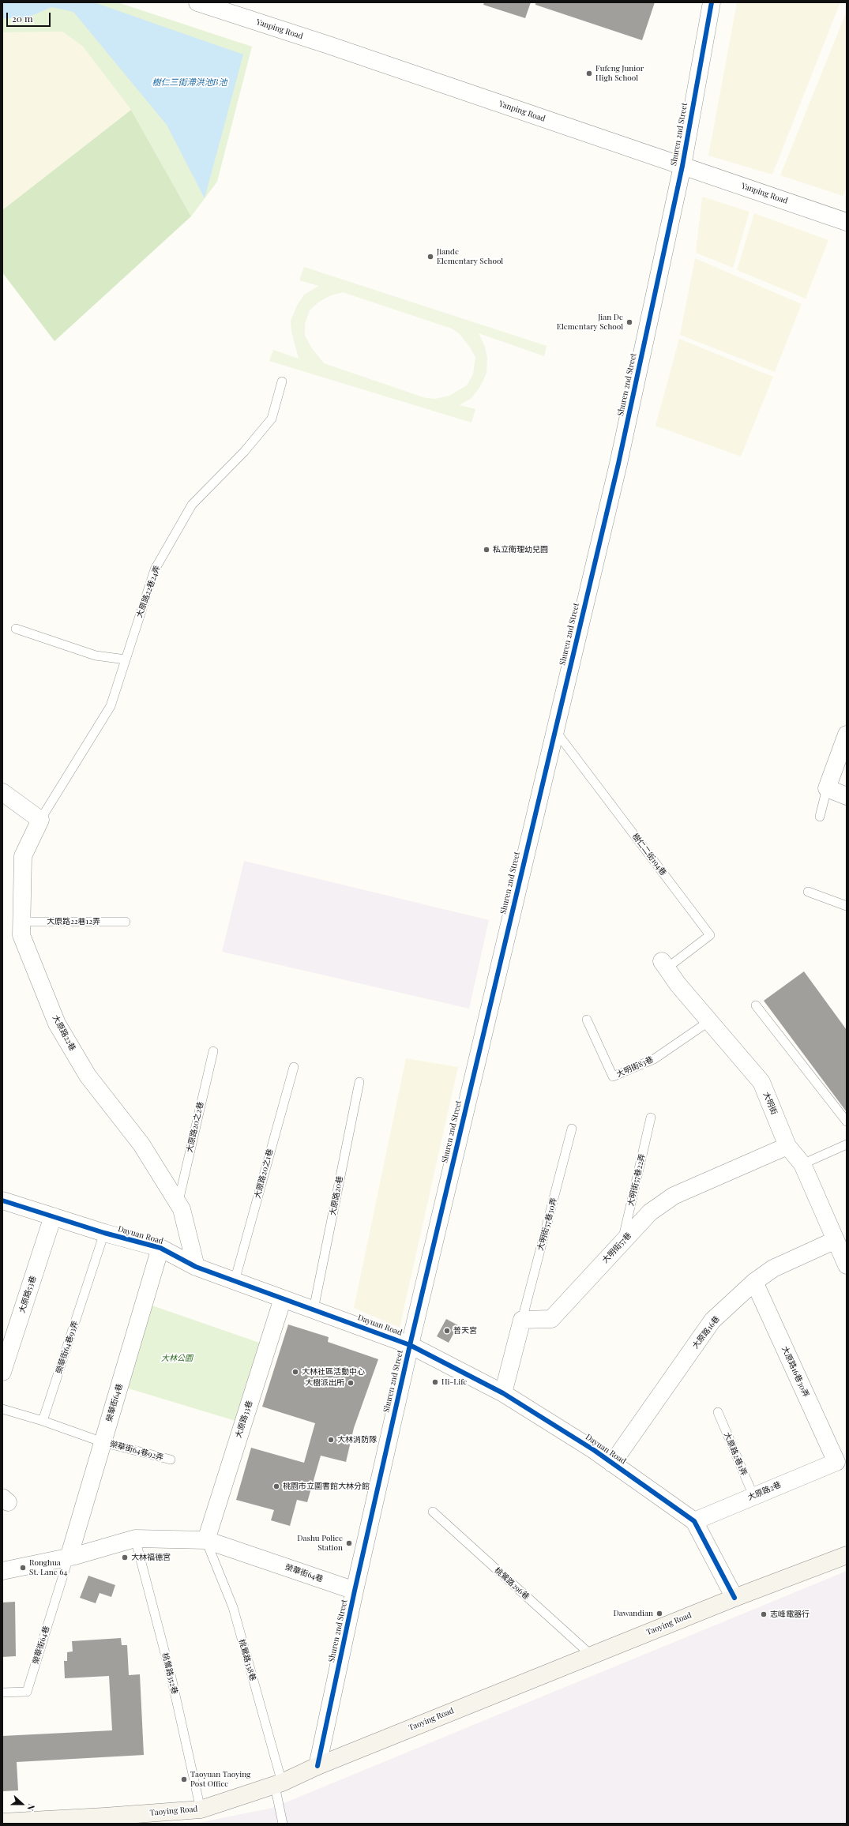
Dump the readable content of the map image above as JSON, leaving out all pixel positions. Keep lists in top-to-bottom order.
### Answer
{
  "streets": {
    "main road": ["Taoying Road"],
    "street": [
      "Yanping Road",
      "Shuren 2nd Street",
      "大原路22巷",
      "大明街",
      "Dayuan Road",
      "大明街57巷",
      "大原路53巷",
      "大原路16巷",
      "大原路16巷30弄",
      "榮華街64巷",
      "大原路33巷",
      "大原路2巷"
    ],
    "lane": [
      "大原路22巷24弄",
      "樹仁二街194巷",
      "大原路22巷12弄",
      "大明街83巷",
      "大原路20之2巷",
      "大原路20之1巷",
      "大明街57巷22弄",
      "大原路20巷",
      "大明街57巷30弄",
      "榮華街64巷93弄",
      "榮華街64巷92弄",
      "大原路2巷1弄",
      "桃鶯路296巷",
      "桃鶯路338巷",
      "桃鶯路352巷"
    ]
  },
  "crossings": [
    ["Yanping Road", "Shuren 2nd Street"],
    ["Shuren 2nd Street", "樹仁二街194巷"],
    ["Shuren 2nd Street", "Dayuan Road"],
    ["Shuren 2nd Street", "榮華街64巷"],
    ["Shuren 2nd Street", "Taoying Road"],
    ["大原路22巷24弄", "大原路22巷"],
    ["樹仁二街194巷", "大明街"],
    ["大原路22巷12弄", "大原路22巷"],
    ["大原路22巷", "大原路20之2巷"],
    ["大原路22巷", "Dayuan Road"],
    ["大明街83巷", "大明街"],
    ["大明街", "大明街57巷"],
    ["大明街", "大原路16巷"],
    ["大原路20之1巷", "Dayuan Road"],
    ["大明街57巷22弄", "大明街57巷"],
    ["大原路20巷", "Dayuan Road"],
    ["大明街57巷30弄", "大明街57巷"],
    ["Dayuan Road", "大原路53巷"],
    ["Dayuan Road", "大原路16巷"],
    ["Dayuan Road", "榮華街64巷93弄"],
    ["Dayuan Road", "榮華街64巷"],
    ["Dayuan Road", "大原路33巷"],
    ["Dayuan Road", "大原路2巷"],
    ["Dayuan Road", "Taoying Road"],
    ["大原路16巷", "大原路16巷30弄"],
    ["榮華街64巷93弄", "榮華街64巷92弄"],
    ["大原路16巷30弄", "大原路2巷"],
    ["榮華街64巷", "大原路33巷"],
    ["榮華街64巷", "榮華街64巷92弄"],
    ["榮華街64巷", "桃鶯路338巷"],
    ["榮華街64巷", "桃鶯路352巷"],
    ["大原路33巷", "桃鶯路338巷"],
    ["大原路2巷1弄", "大原路2巷"],
    ["桃鶯路296巷", "Taoying Road"],
    ["Taoying Road", "桃鶯路338巷"],
    ["Taoying Road", "桃鶯路352巷"]
  ],
  "water": ["樹仁三街滯洪池B池"],
  "parks": ["大林公園"],
  "places": [
    "Fufeng Junior High School",
    "Jiande Elementary School",
    "Jian De Elementary School",
    "私立衛理幼兒園",
    "普天宮",
    "大林社區活動中心",
    "Hi-Life",
    "大樹派出所",
    "大林消防隊",
    "桃園市立圖書館大林分館",
    "Dashu Police Station",
    "大林福德宮",
    "Ronghua St. Lane 64",
    "Dawandian",
    "志峰電器行",
    "Taoyuan Taoying Post Office"
  ],
  "scale_bar": "20 m",
  "north": "right"
}
